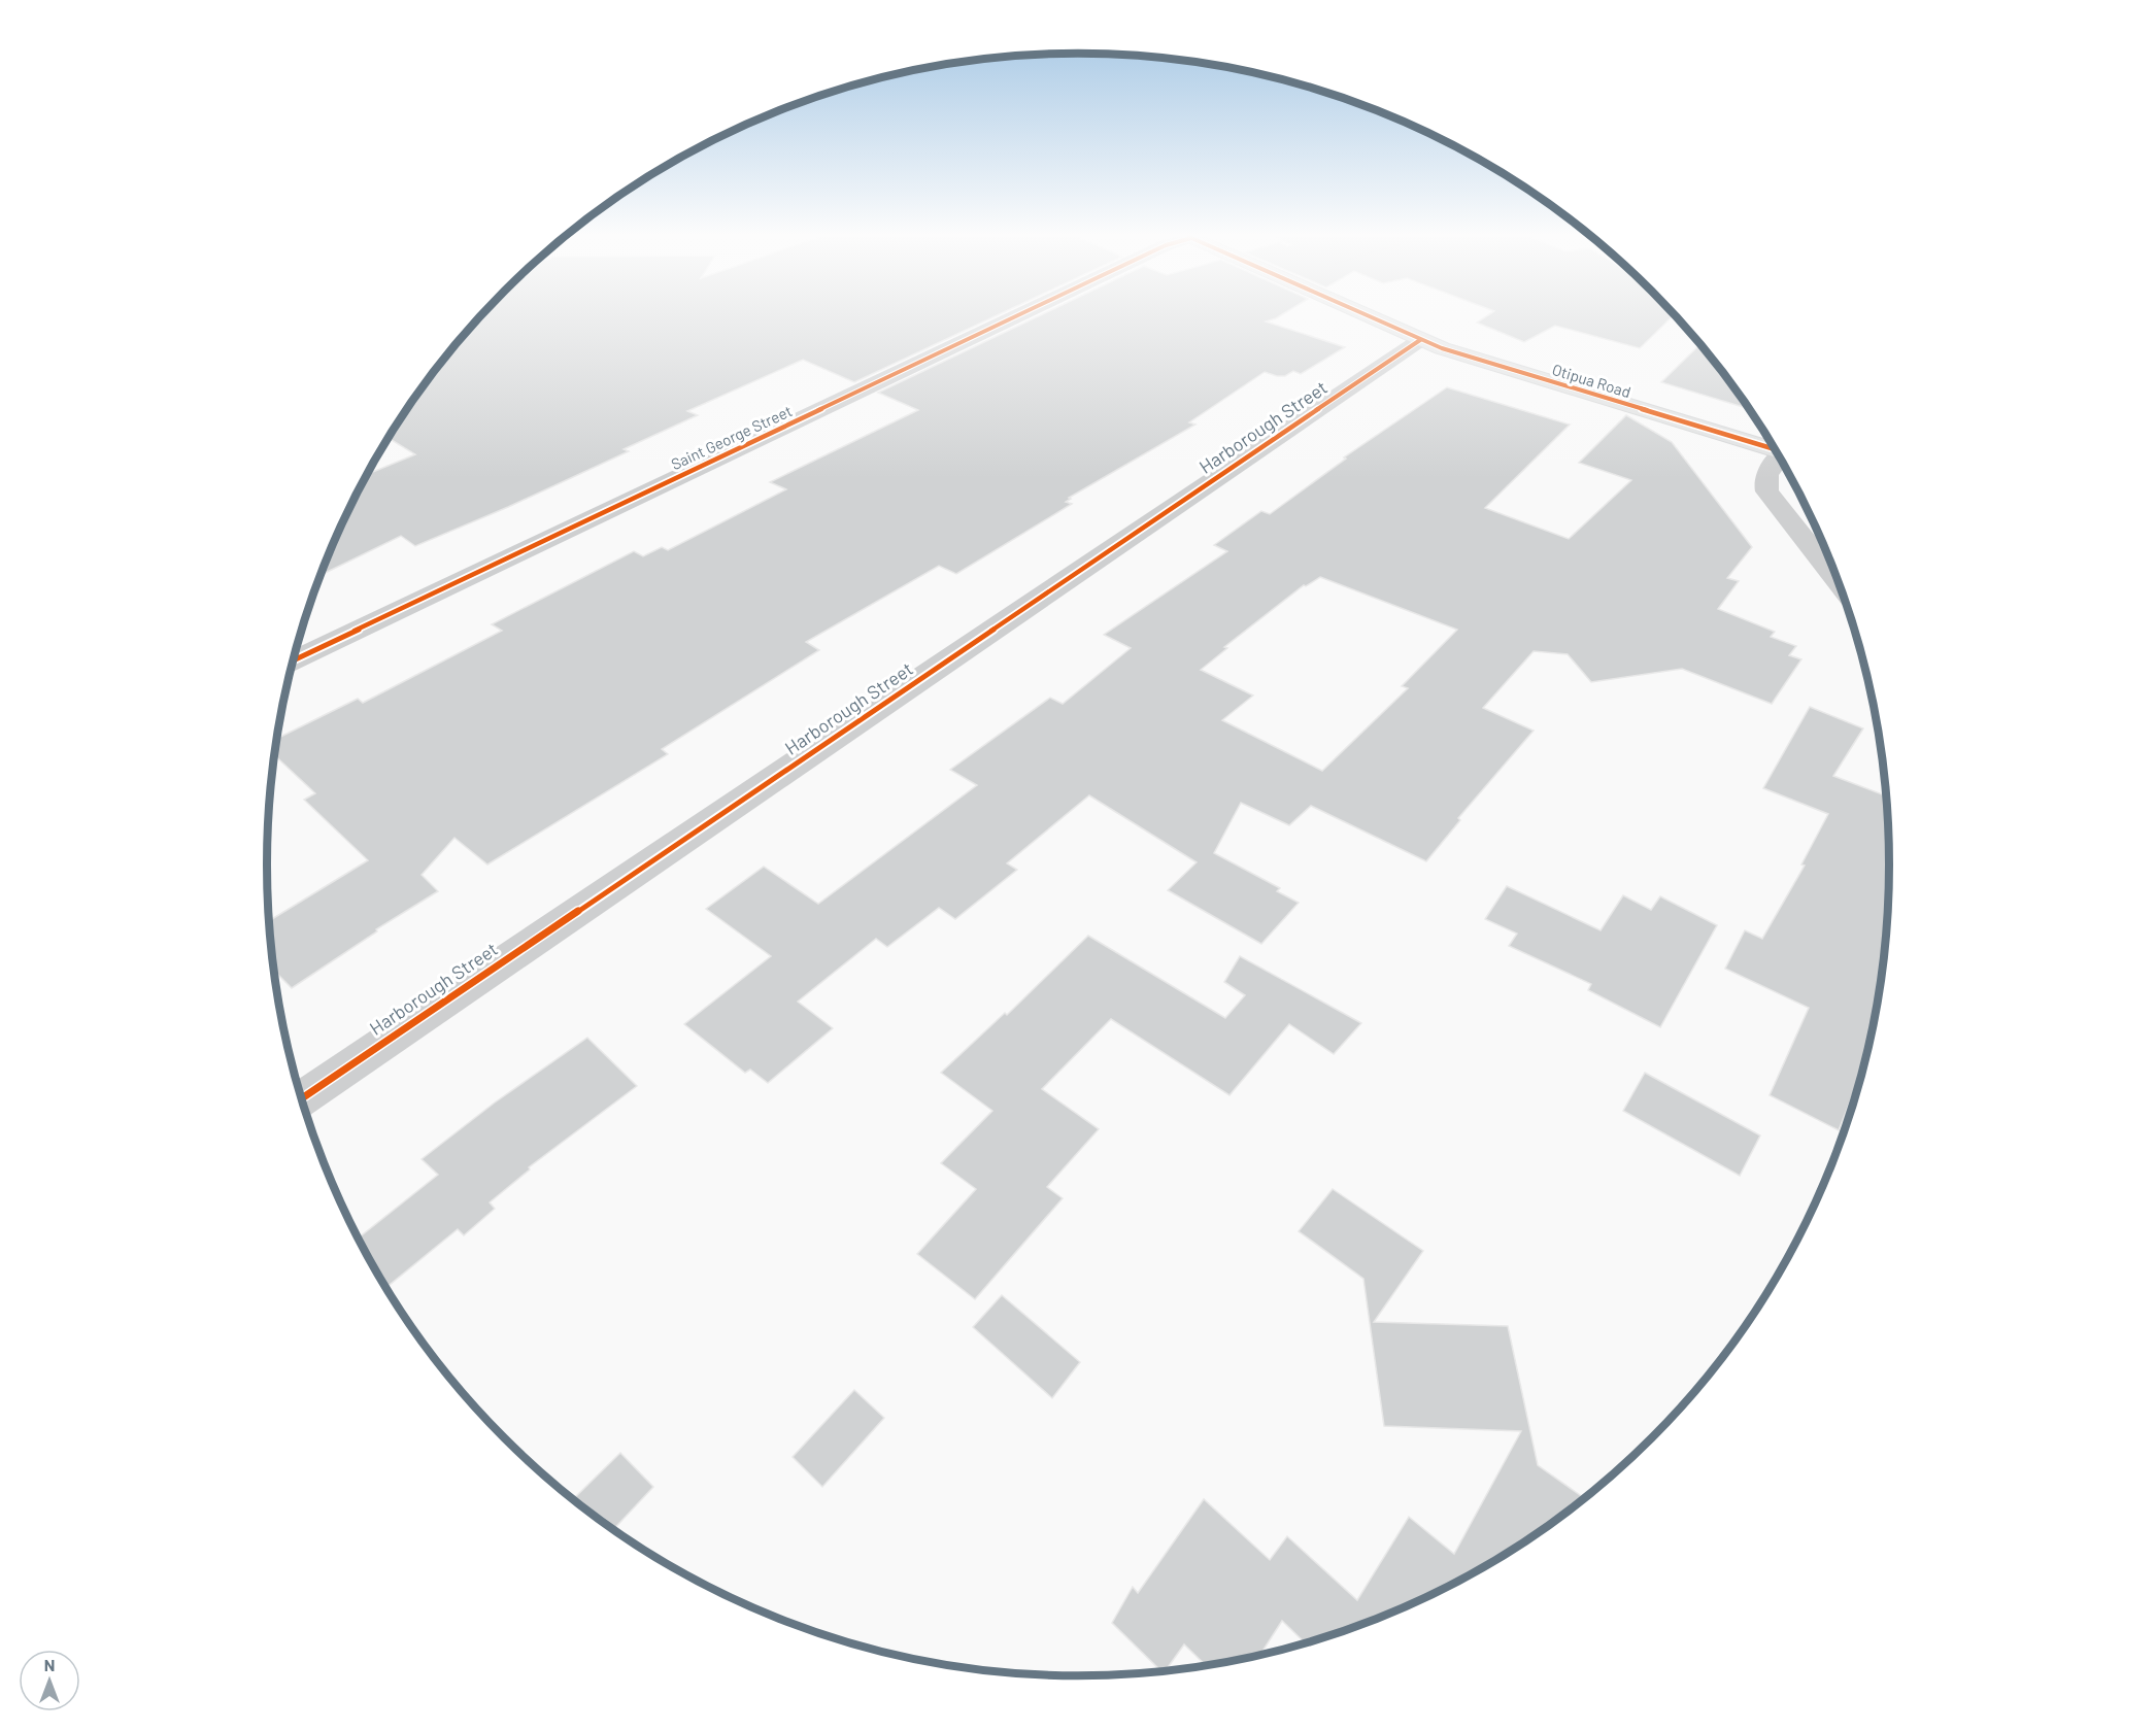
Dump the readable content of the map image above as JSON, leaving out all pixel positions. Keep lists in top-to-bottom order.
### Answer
{
  "streets": {
    "street": ["Otipua Road", "Harborough Street", "Saint George Street"]
  },
  "crossings": [
    ["Otipua Road", "Harborough Street"]
  ],
  "north": "top"
}
